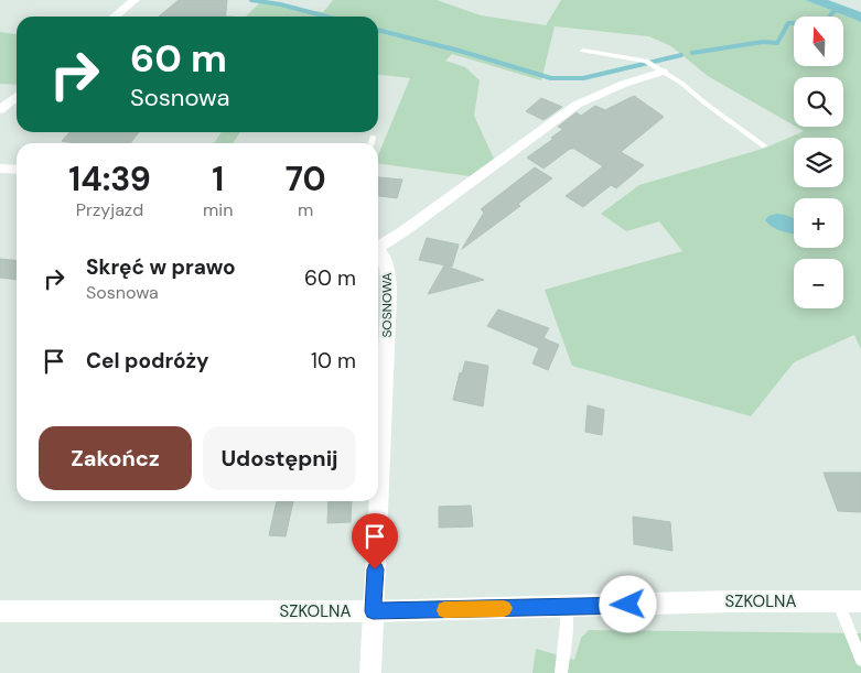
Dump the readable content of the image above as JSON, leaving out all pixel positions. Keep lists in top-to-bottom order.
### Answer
{
  "streets": {
    "street": ["SOSNOWA", "SZKOLNA"]
  },
  "crossings": [
    ["SOSNOWA", "SZKOLNA"]
  ],
  "north": "top",
  "page": {
    "map_buttons": ["+", "−"],
    "turn": ["60 m", "Sosnowa"],
    "eta": [
      "14:39",
      "Przyjazd",
      "1",
      "min",
      "70",
      "m"
    ],
    "list": [
      {
        "name": "Skręć w prawo",
        "note": "Sosnowa",
        "value": "60 m"
      },
      {
        "name": "Cel podróży",
        "value": "10 m"
      }
    ],
    "buttons": ["Zakończ", "Udostępnij"]
  }
}
